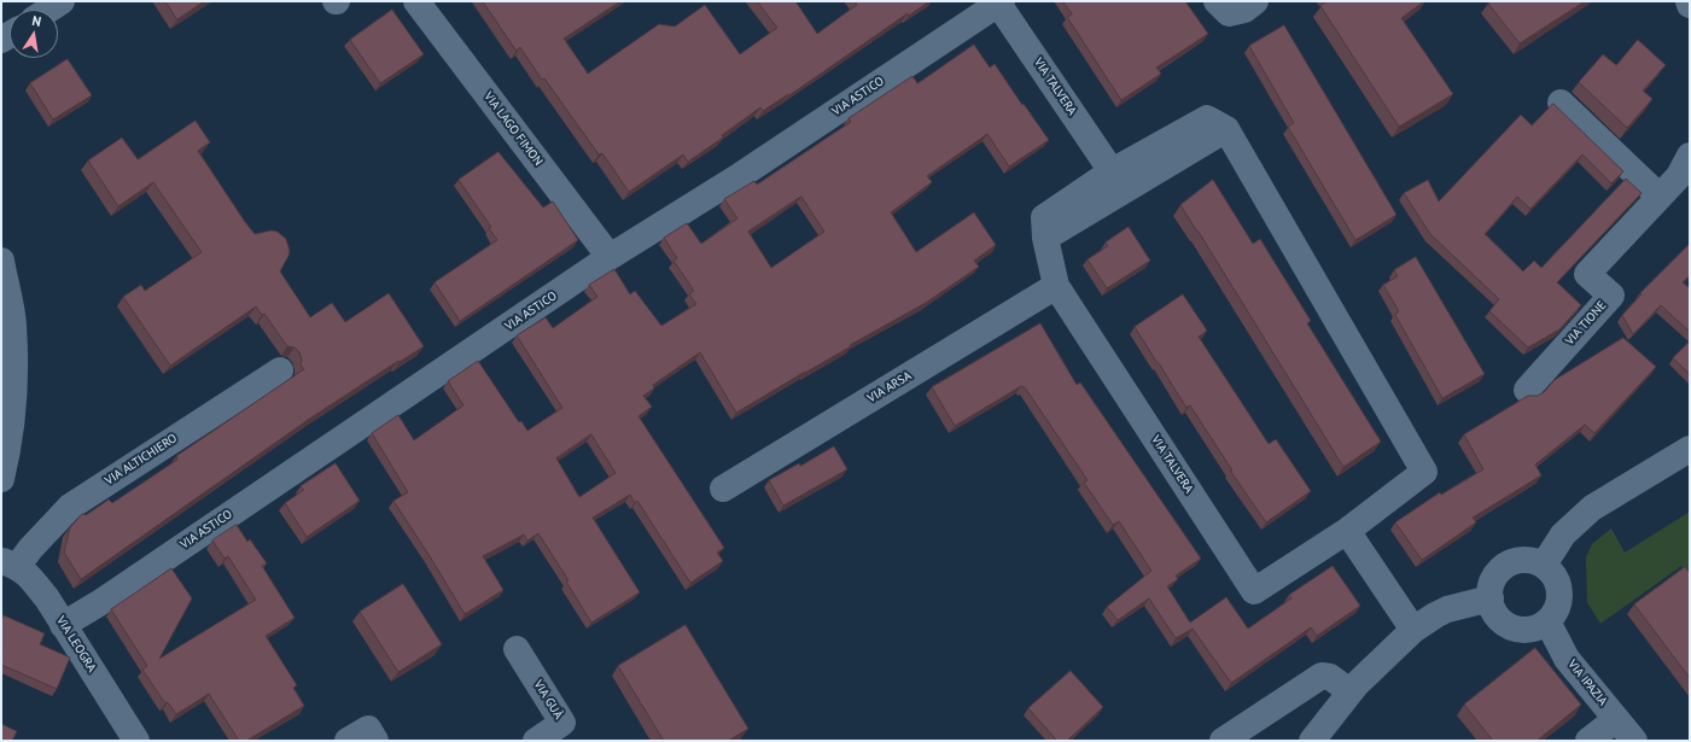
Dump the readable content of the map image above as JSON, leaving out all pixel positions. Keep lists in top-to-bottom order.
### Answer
{
  "streets": {
    "street": [
      "VIA TALVERA",
      "VIA ASTICO",
      "VIA LAGO FIMON",
      "VIA TIONE",
      "VIA ARSA",
      "VIA ALTICHIERO",
      "VIA LEOGRA",
      "VIA IPAZIA",
      "VIA GUÀ"
    ]
  },
  "crossings": [
    ["VIA TALVERA", "VIA ASTICO"],
    ["VIA TALVERA", "VIA ARSA"],
    ["VIA ASTICO", "VIA LAGO FIMON"],
    ["VIA ASTICO", "VIA LEOGRA"],
    ["VIA ALTICHIERO", "VIA LEOGRA"]
  ],
  "north": "top"
}
